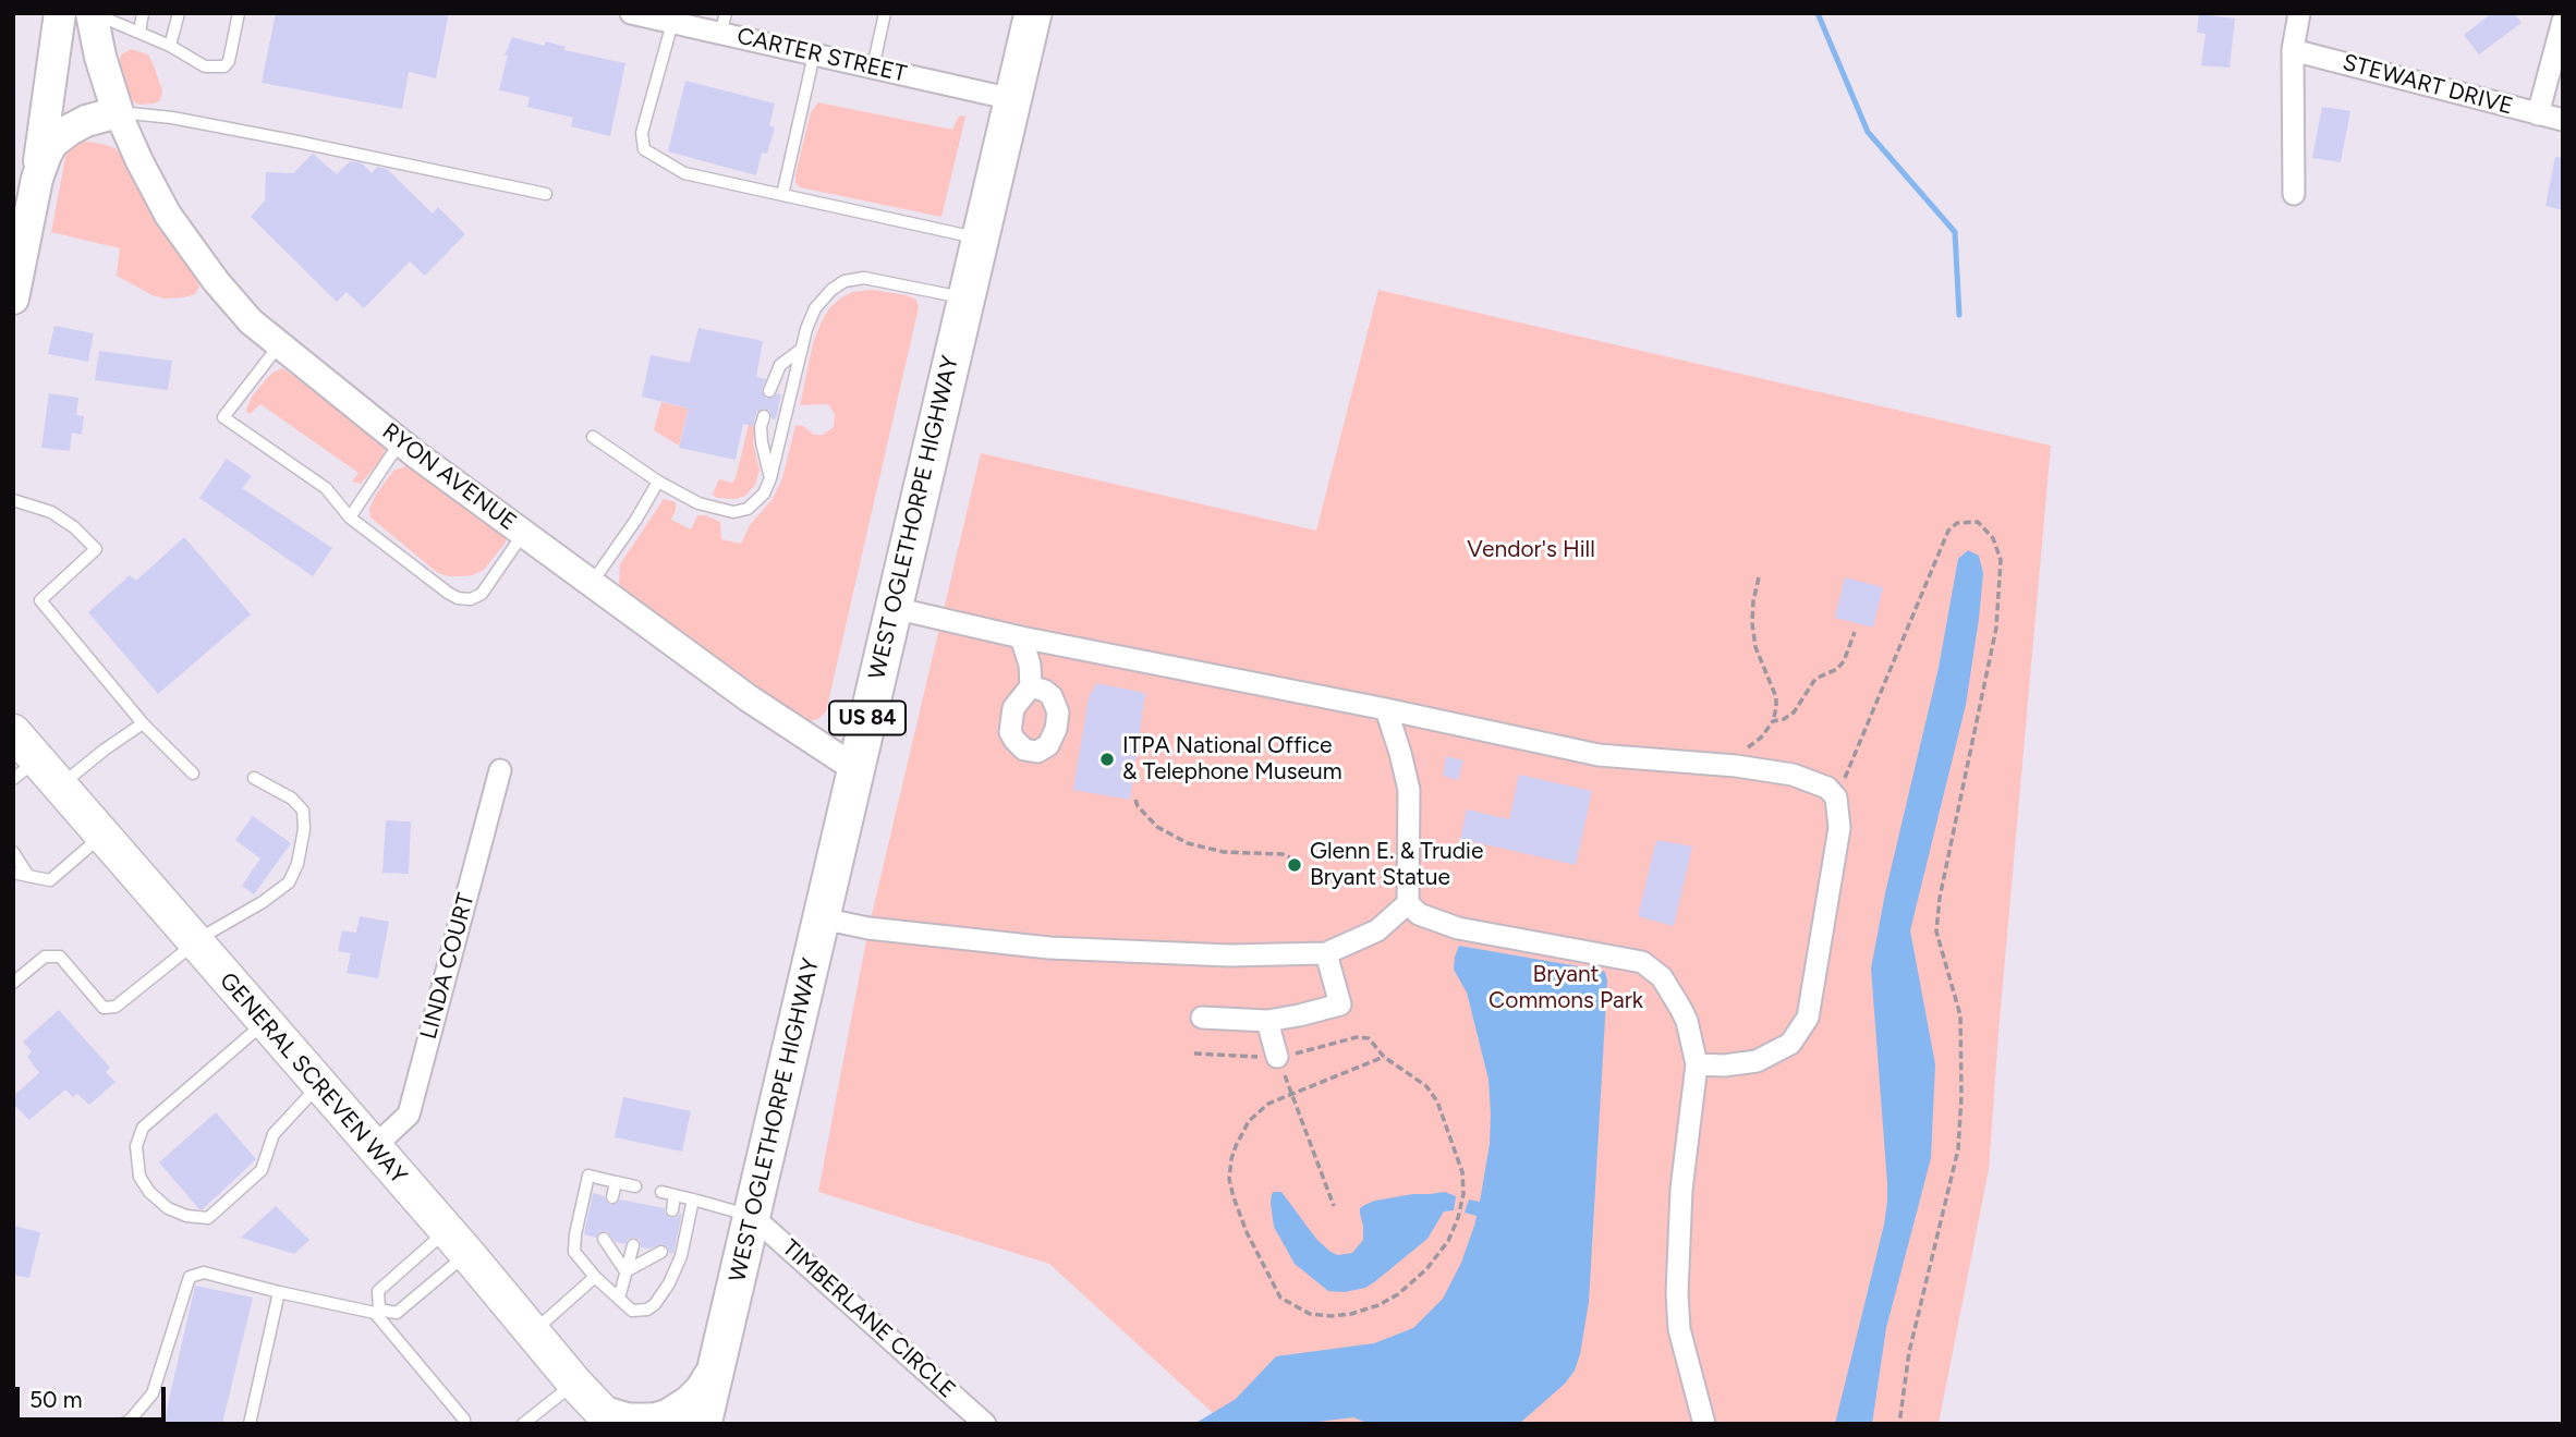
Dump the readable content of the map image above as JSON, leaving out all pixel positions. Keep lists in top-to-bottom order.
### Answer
{
  "streets": {
    "highway": ["WEST OGLETHORPE HIGHWAY", "US 84"],
    "main road": ["GENERAL SCREVEN WAY"],
    "street": [
      "CARTER STREET",
      "STEWART DRIVE",
      "RYON AVENUE",
      "LINDA COURT",
      "TIMBERLANE CIRCLE"
    ]
  },
  "crossings": [
    ["CARTER STREET", "WEST OGLETHORPE HIGHWAY"],
    ["RYON AVENUE", "WEST OGLETHORPE HIGHWAY"],
    ["WEST OGLETHORPE HIGHWAY", "TIMBERLANE CIRCLE"],
    ["LINDA COURT", "GENERAL SCREVEN WAY"]
  ],
  "parks": ["Vendor's Hill", "Bryant Commons Park"],
  "places": ["ITPA National Office & Telephone Museum", "Glenn E. & Trudie Bryant Statue"],
  "scale_bar": "50 m"
}
